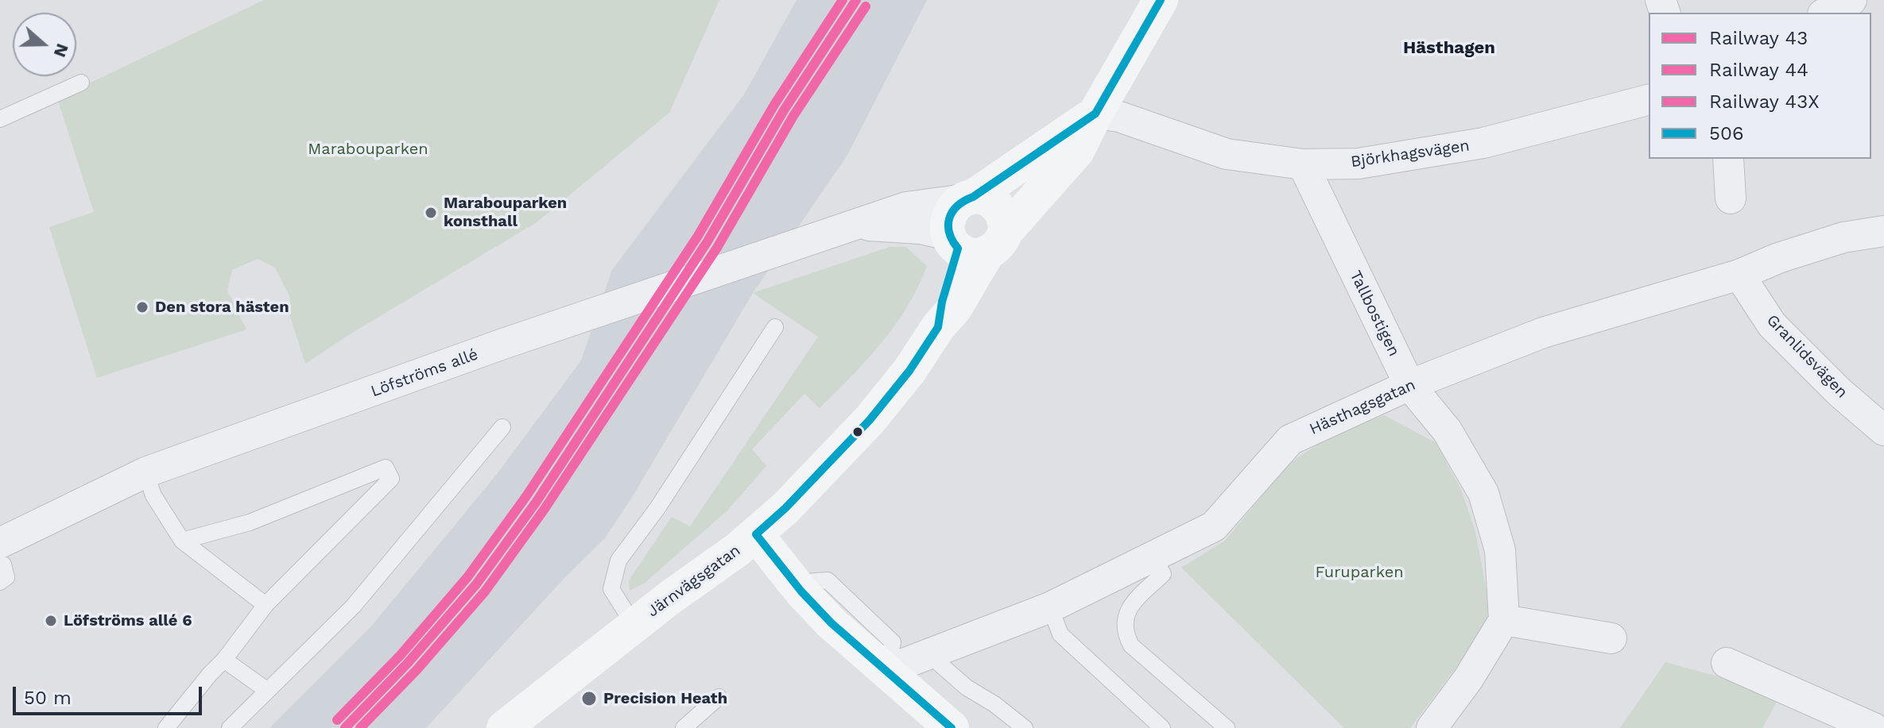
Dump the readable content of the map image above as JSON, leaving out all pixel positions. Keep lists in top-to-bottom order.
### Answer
{
  "streets": {
    "street": [
      "Björkhagsvägen",
      "Tallbostigen",
      "Granlidsvägen",
      "Löfströms allé",
      "Hästhagsgatan",
      "Järnvägsgatan"
    ]
  },
  "crossings": [
    ["Björkhagsvägen", "Tallbostigen"],
    ["Björkhagsvägen", "Järnvägsgatan"],
    ["Tallbostigen", "Hästhagsgatan"],
    ["Granlidsvägen", "Hästhagsgatan"],
    ["Löfströms allé", "Järnvägsgatan"]
  ],
  "districts": ["Hästhagen"],
  "parks": ["Marabouparken", "Furuparken"],
  "places": [
    "Marabouparken konsthall",
    "Den stora hästen",
    "Löfströms allé 6",
    "Precision Heath"
  ],
  "lines": [
    "rail line 43",
    "rail line 43X",
    "transit line 506",
    "rail line 44"
  ],
  "legend": [
    "Railway 43",
    "Railway 44",
    "Railway 43X",
    "506"
  ],
  "scale_bar": "50 m",
  "north": "right"
}
